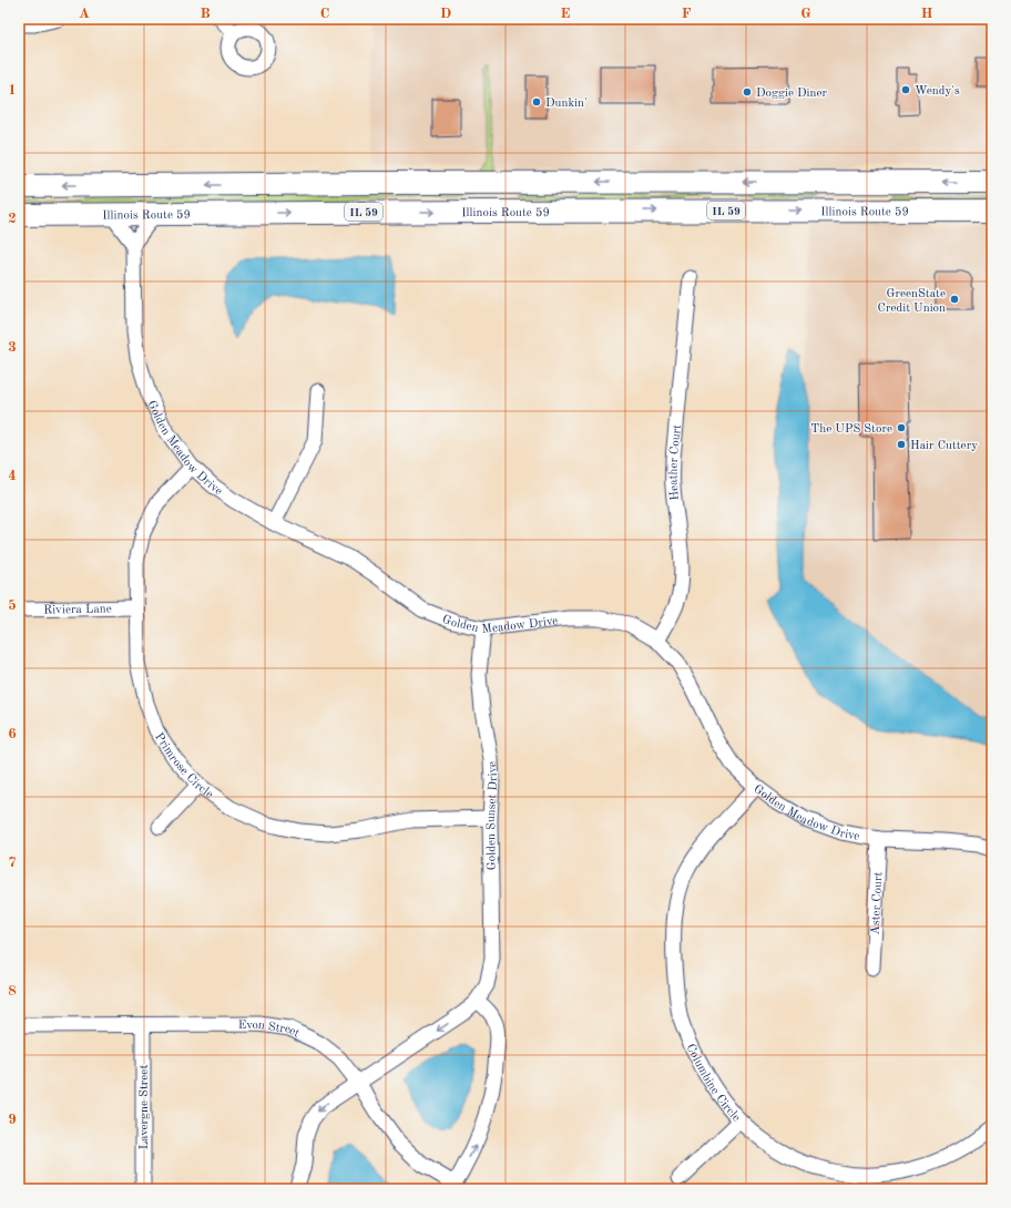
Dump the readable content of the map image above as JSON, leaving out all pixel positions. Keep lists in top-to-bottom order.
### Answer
{
  "streets": {
    "main road": ["IL 59", "Illinois Route 59"],
    "street": [
      "Golden Meadow Drive",
      "Heather Court",
      "Riviera Lane",
      "Primrose Circle",
      "Golden Sunset Drive",
      "Aster Court",
      "Evon Street",
      "Columbine Circle",
      "Lavergne Street"
    ]
  },
  "crossings": [
    ["Golden Meadow Drive", "Heather Court"],
    ["Golden Meadow Drive", "Primrose Circle"],
    ["Golden Meadow Drive", "Golden Sunset Drive"],
    ["Golden Meadow Drive", "Aster Court"],
    ["Golden Meadow Drive", "Columbine Circle"],
    ["Riviera Lane", "Primrose Circle"],
    ["Primrose Circle", "Golden Sunset Drive"],
    ["Golden Sunset Drive", "Evon Street"],
    ["Evon Street", "Lavergne Street"]
  ],
  "one_way": ["Golden Sunset Drive"],
  "places": [
    "Wendy's",
    "Doggie Diner",
    "Dunkin'",
    "GreenState Credit Union",
    "The UPS Store",
    "Hair Cuttery"
  ],
  "grid": {
    "columns": [
      "A",
      "B",
      "C",
      "D",
      "E",
      "F",
      "G",
      "H"
    ],
    "rows": [
      "1",
      "2",
      "3",
      "4",
      "5",
      "6",
      "7",
      "8",
      "9"
    ]
  }
}
